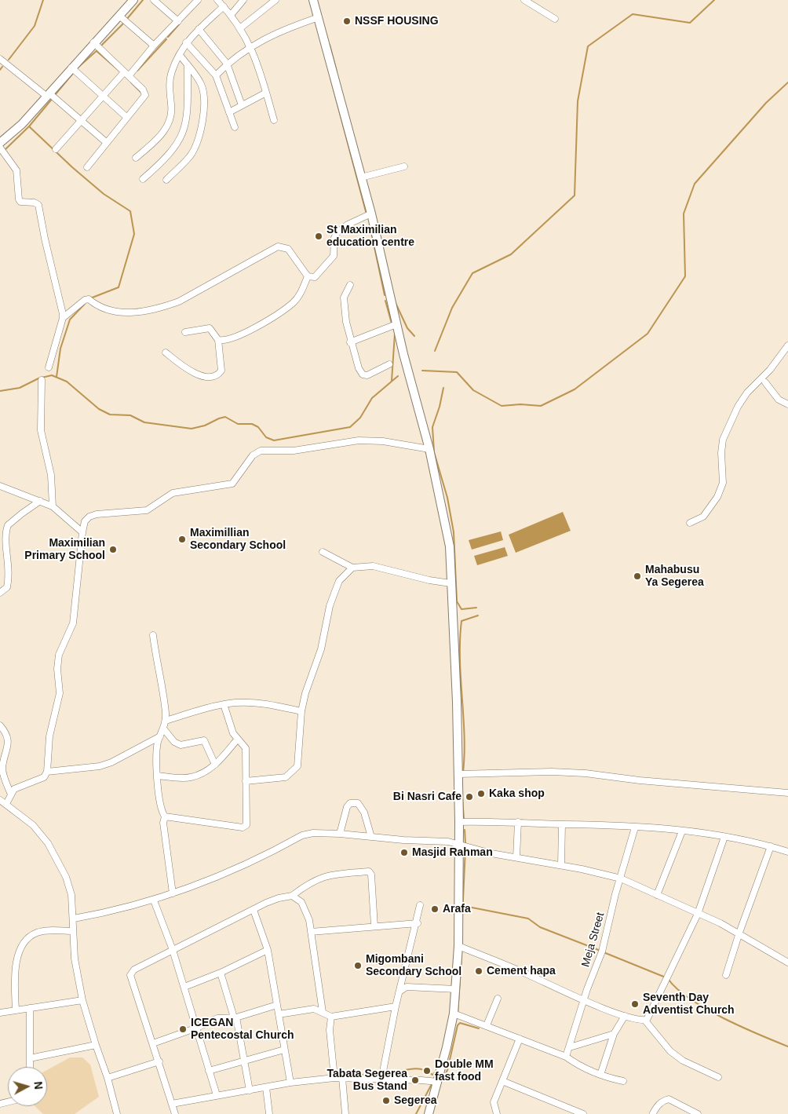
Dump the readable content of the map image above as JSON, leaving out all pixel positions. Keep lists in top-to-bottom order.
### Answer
{
  "streets": {
    "street": ["Meja Street"]
  },
  "places": [
    "NSSF HOUSING",
    "St Maximilian education centre",
    "Maximillian Secondary School",
    "Maximilian Primary School",
    "Mahabusu Ya Segerea",
    "Kaka shop",
    "Bi Nasri Cafe",
    "Masjid Rahman",
    "Arafa",
    "Migombani Secondary School",
    "Cement hapa",
    "Seventh Day Adventist Church",
    "ICEGAN Pentecostal Church",
    "Double MM fast food",
    "Tabata Segerea Bus Stand",
    "Segerea"
  ],
  "north": "right"
}
